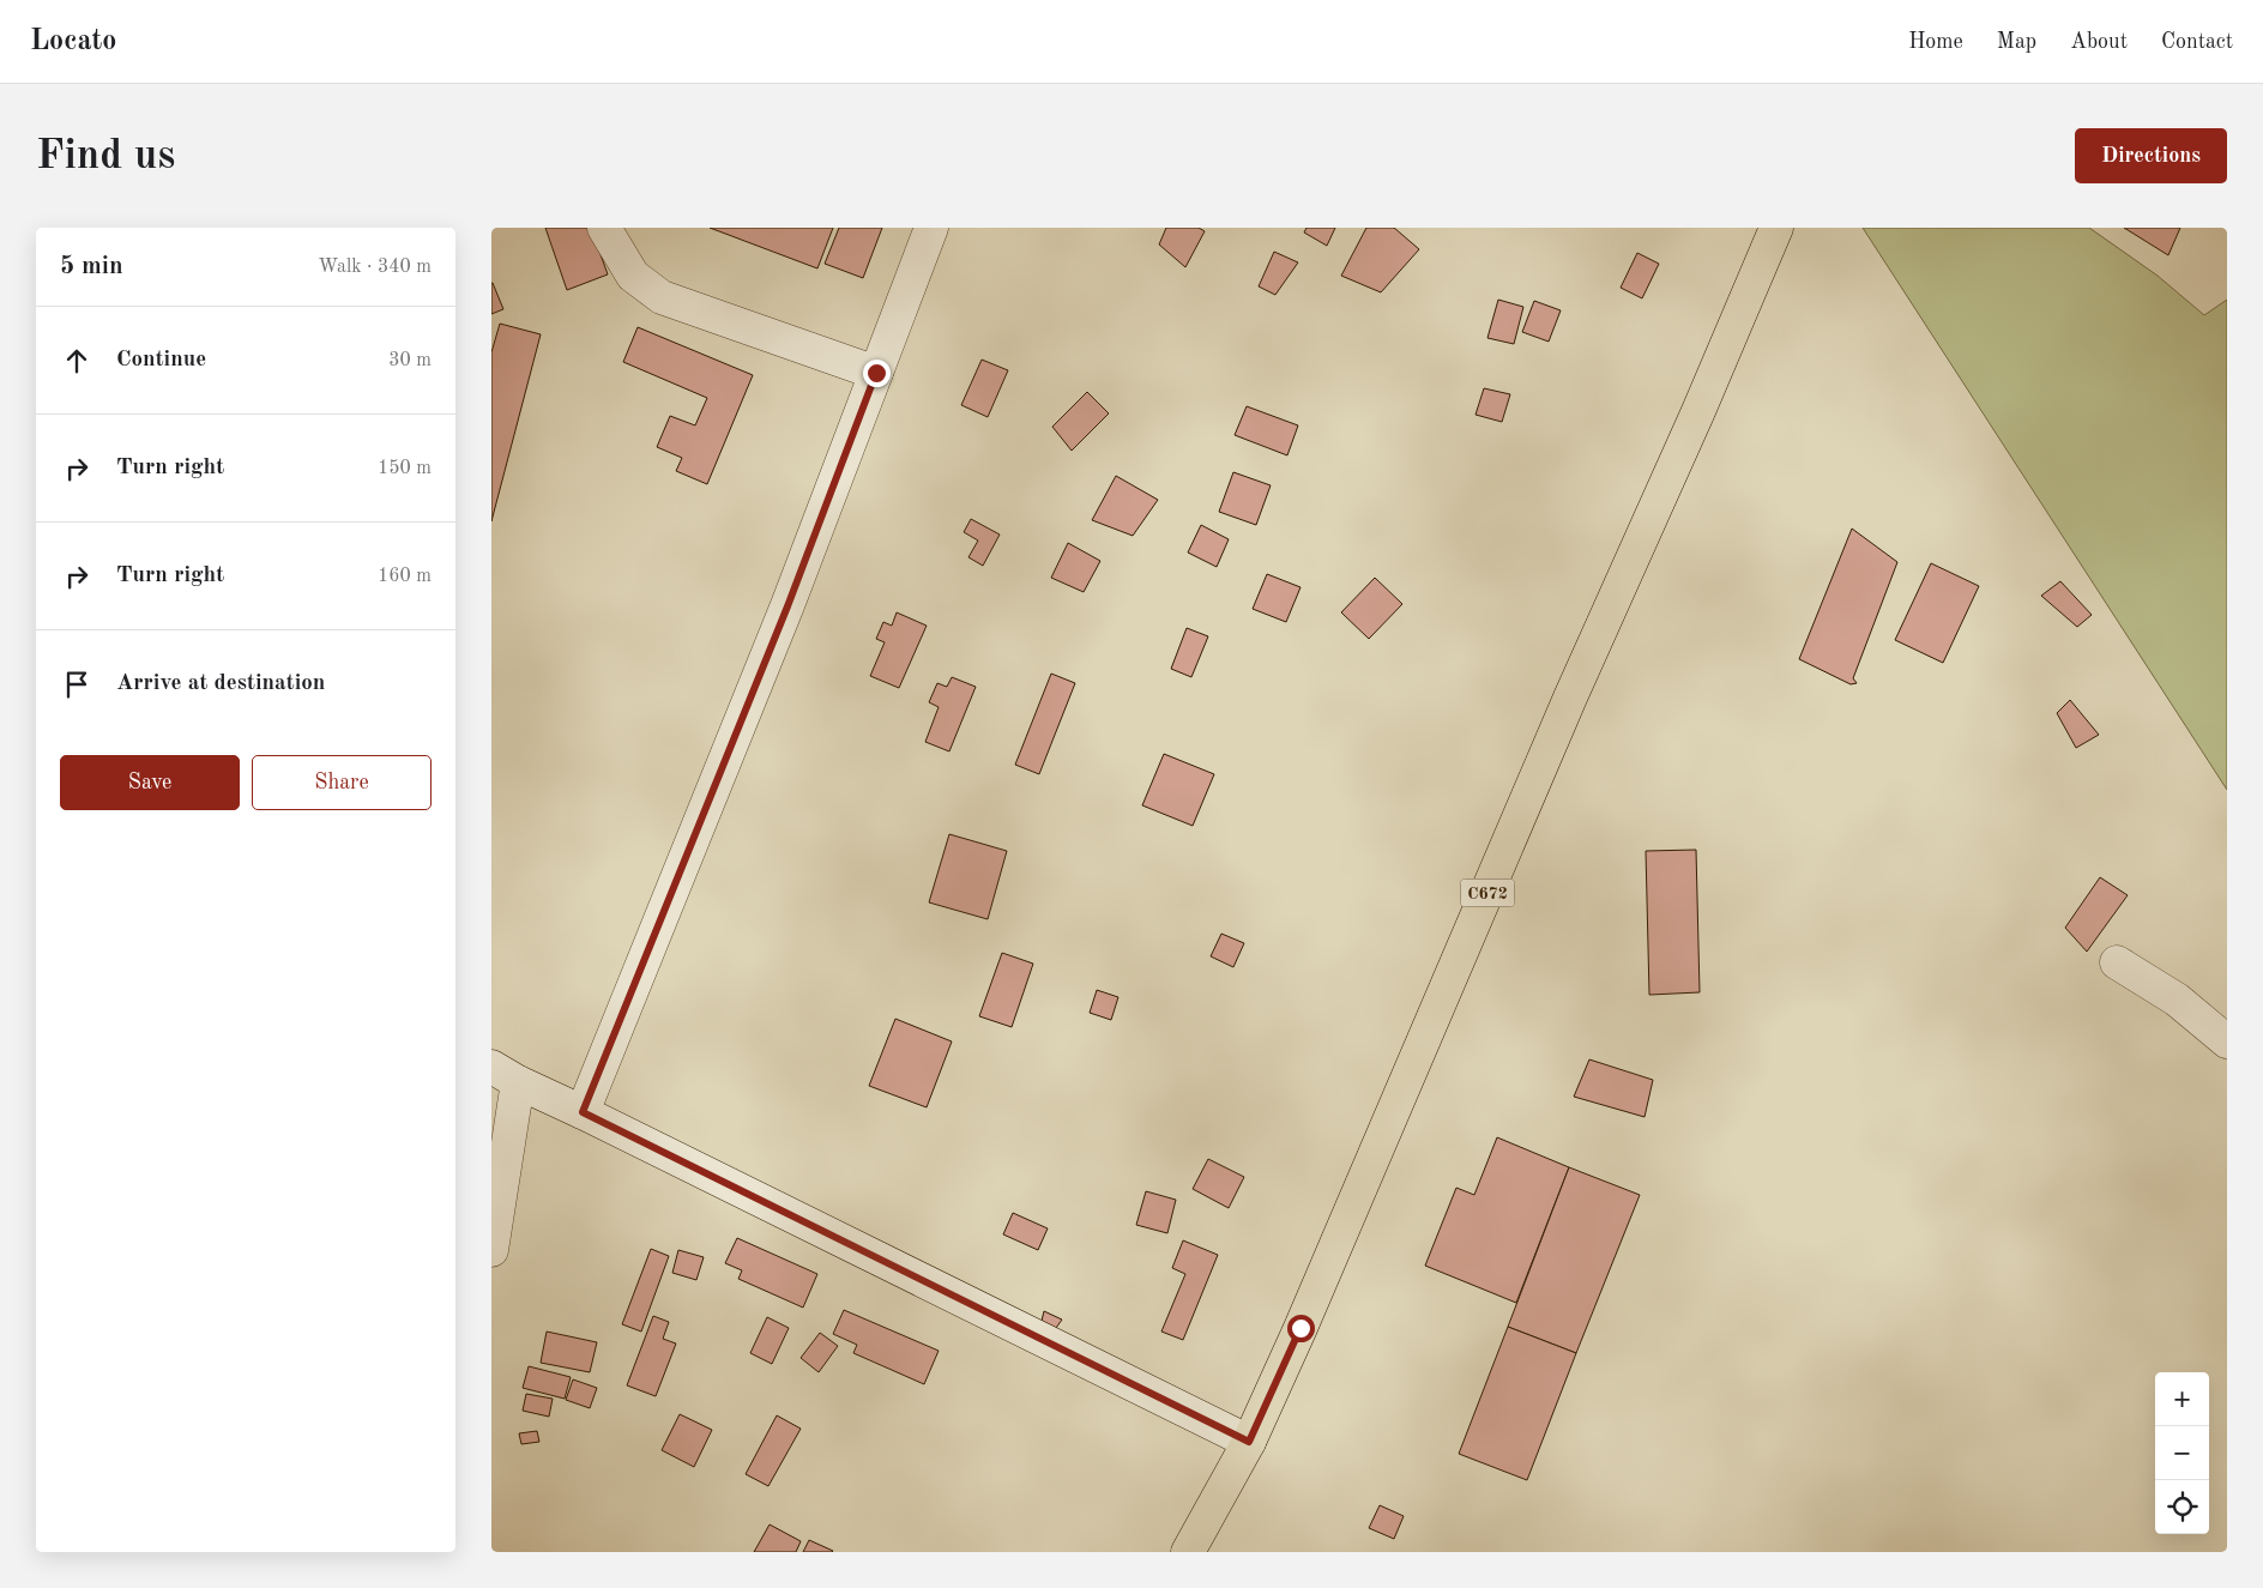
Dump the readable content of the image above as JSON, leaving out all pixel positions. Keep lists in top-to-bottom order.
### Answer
{
  "streets": {
    "main road": ["C672"]
  },
  "page": {
    "header": "Locato",
    "nav": [
      "Home",
      "Map",
      "About",
      "Contact"
    ],
    "buttons": [
      "Directions",
      ["Save", "Share"]
    ],
    "title": "Find us",
    "heading": ["5 min", "Walk · 340 m"],
    "list": [
      ["Continue", "30 m"],
      ["Turn right", "150 m"],
      ["Turn right", "160 m"],
      "Arrive at destination"
    ],
    "map_buttons": ["+", "−"]
  }
}
